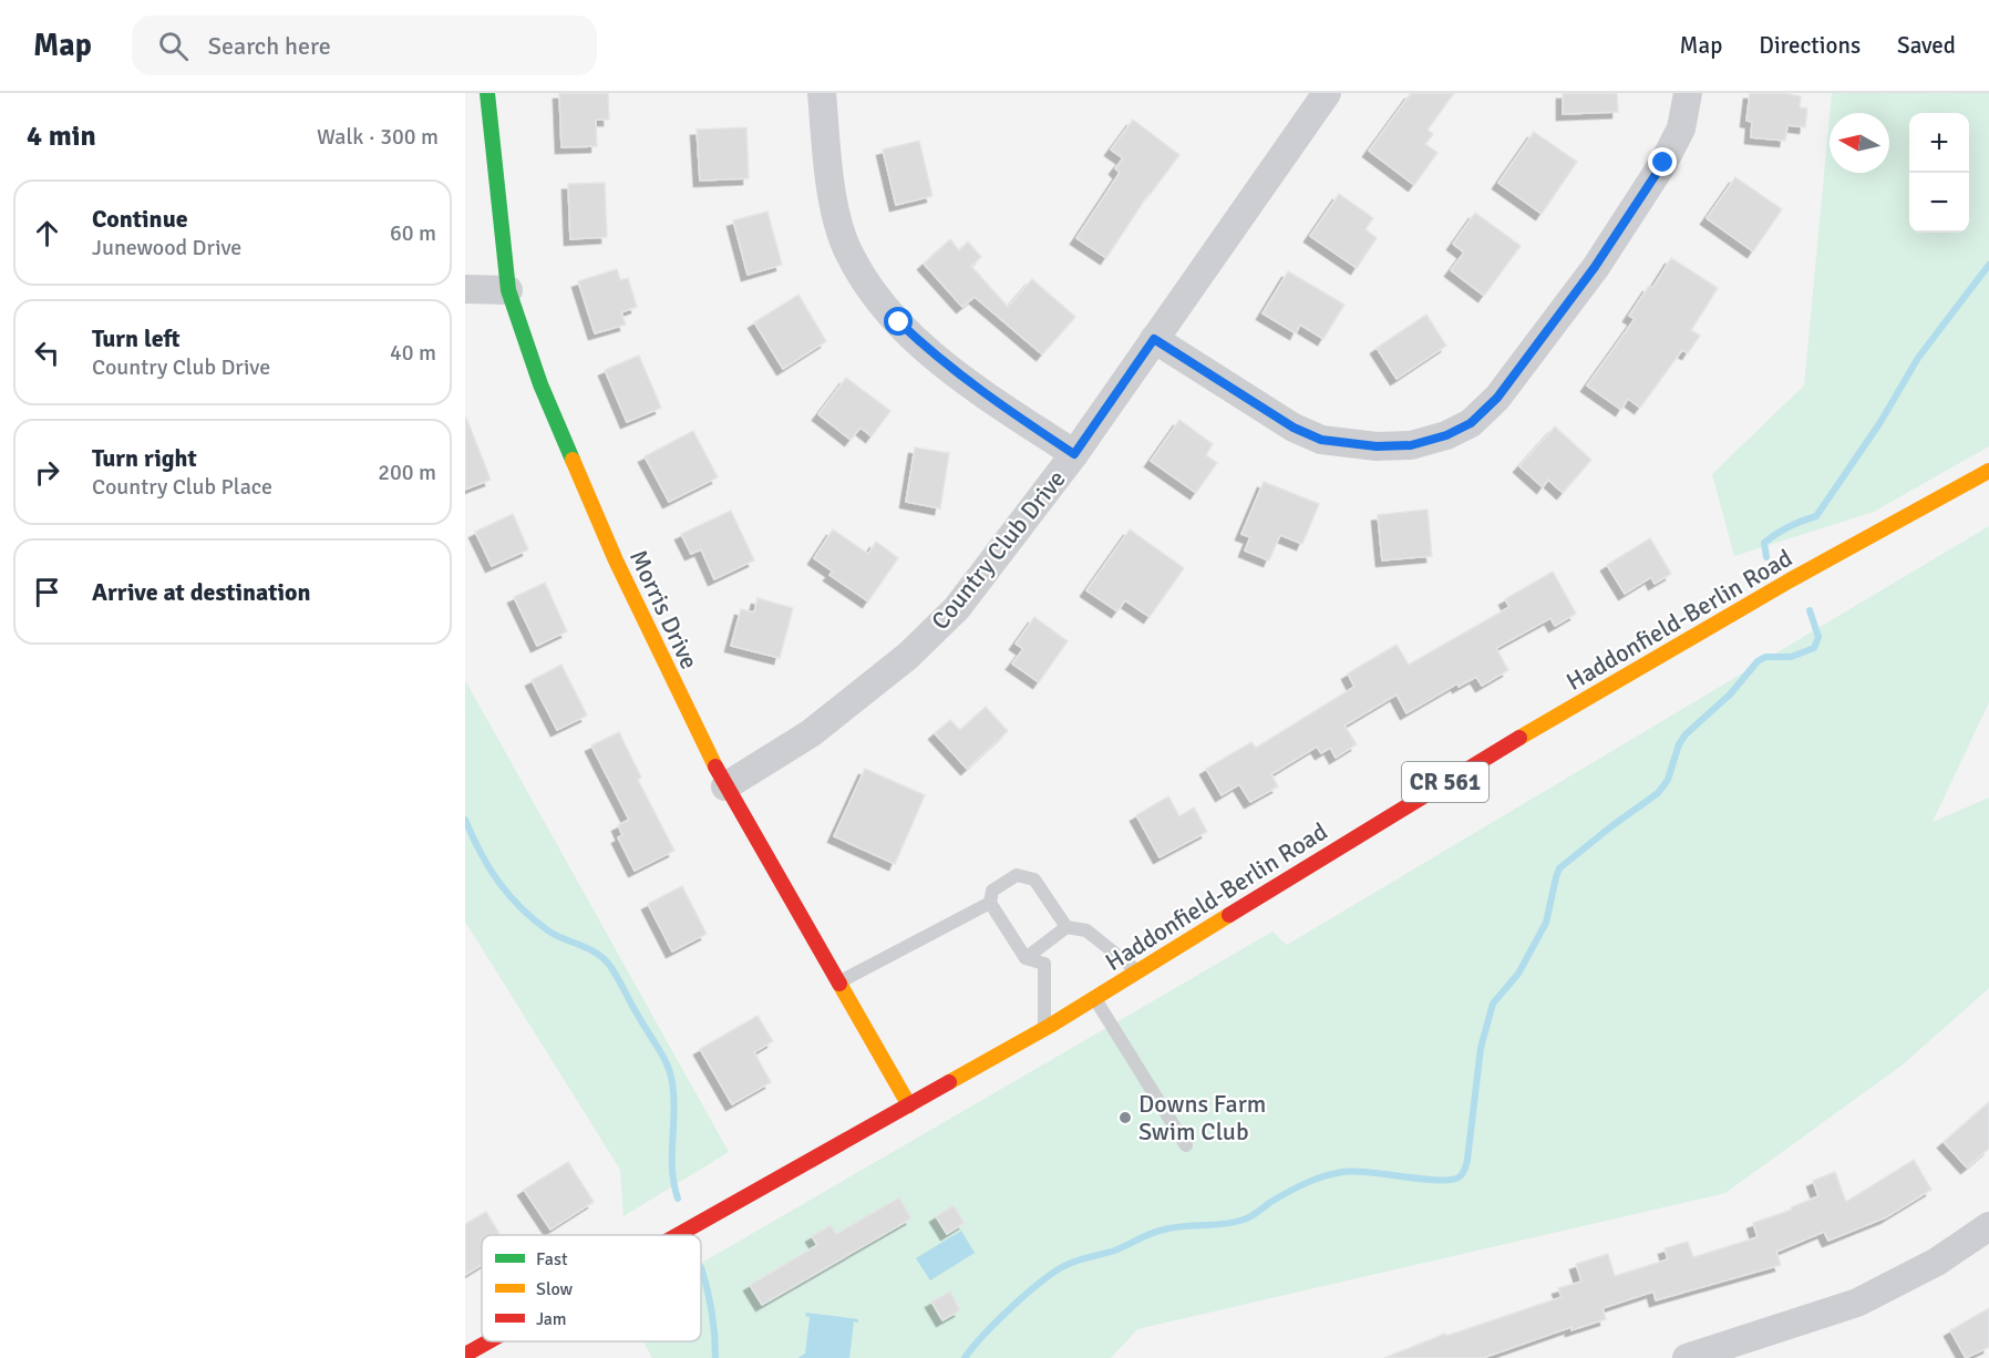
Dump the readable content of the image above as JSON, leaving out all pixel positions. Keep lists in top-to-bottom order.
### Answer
{
  "streets": {
    "main road": ["Morris Drive", "Haddonfield-Berlin Road", "CR 561"],
    "street": ["Country Club Drive"]
  },
  "crossings": [
    ["Country Club Drive", "Morris Drive"],
    ["Morris Drive", "Haddonfield-Berlin Road"]
  ],
  "places": ["Downs Farm Swim Club"],
  "legend": ["Fast", "Slow", "Jam"],
  "north": "left",
  "page": {
    "header": "Map",
    "search": "Search here",
    "nav": ["Map", "Directions", "Saved"],
    "heading": ["4 min", "Walk · 300 m"],
    "map_buttons": ["+", "−"],
    "list": [
      ["Continue", "Junewood Drive", "60 m"],
      ["Turn left", "Country Club Drive", "40 m"],
      ["Turn right", "Country Club Place", "200 m"],
      "Arrive at destination"
    ]
  }
}
